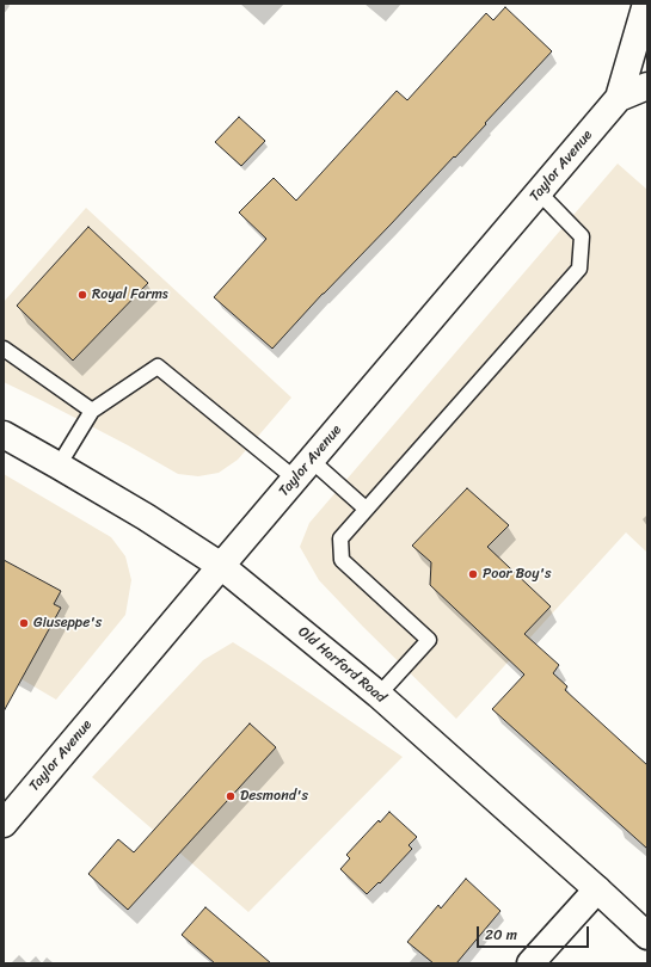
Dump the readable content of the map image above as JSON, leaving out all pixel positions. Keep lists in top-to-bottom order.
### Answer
{
  "streets": {
    "main road": ["Taylor Avenue", "Old Harford Road"]
  },
  "crossings": [
    ["Taylor Avenue", "Old Harford Road"]
  ],
  "places": [
    "Royal Farms",
    "Poor Boy's",
    "Giuseppe's",
    "Desmond's"
  ],
  "scale_bar": "20 m"
}
